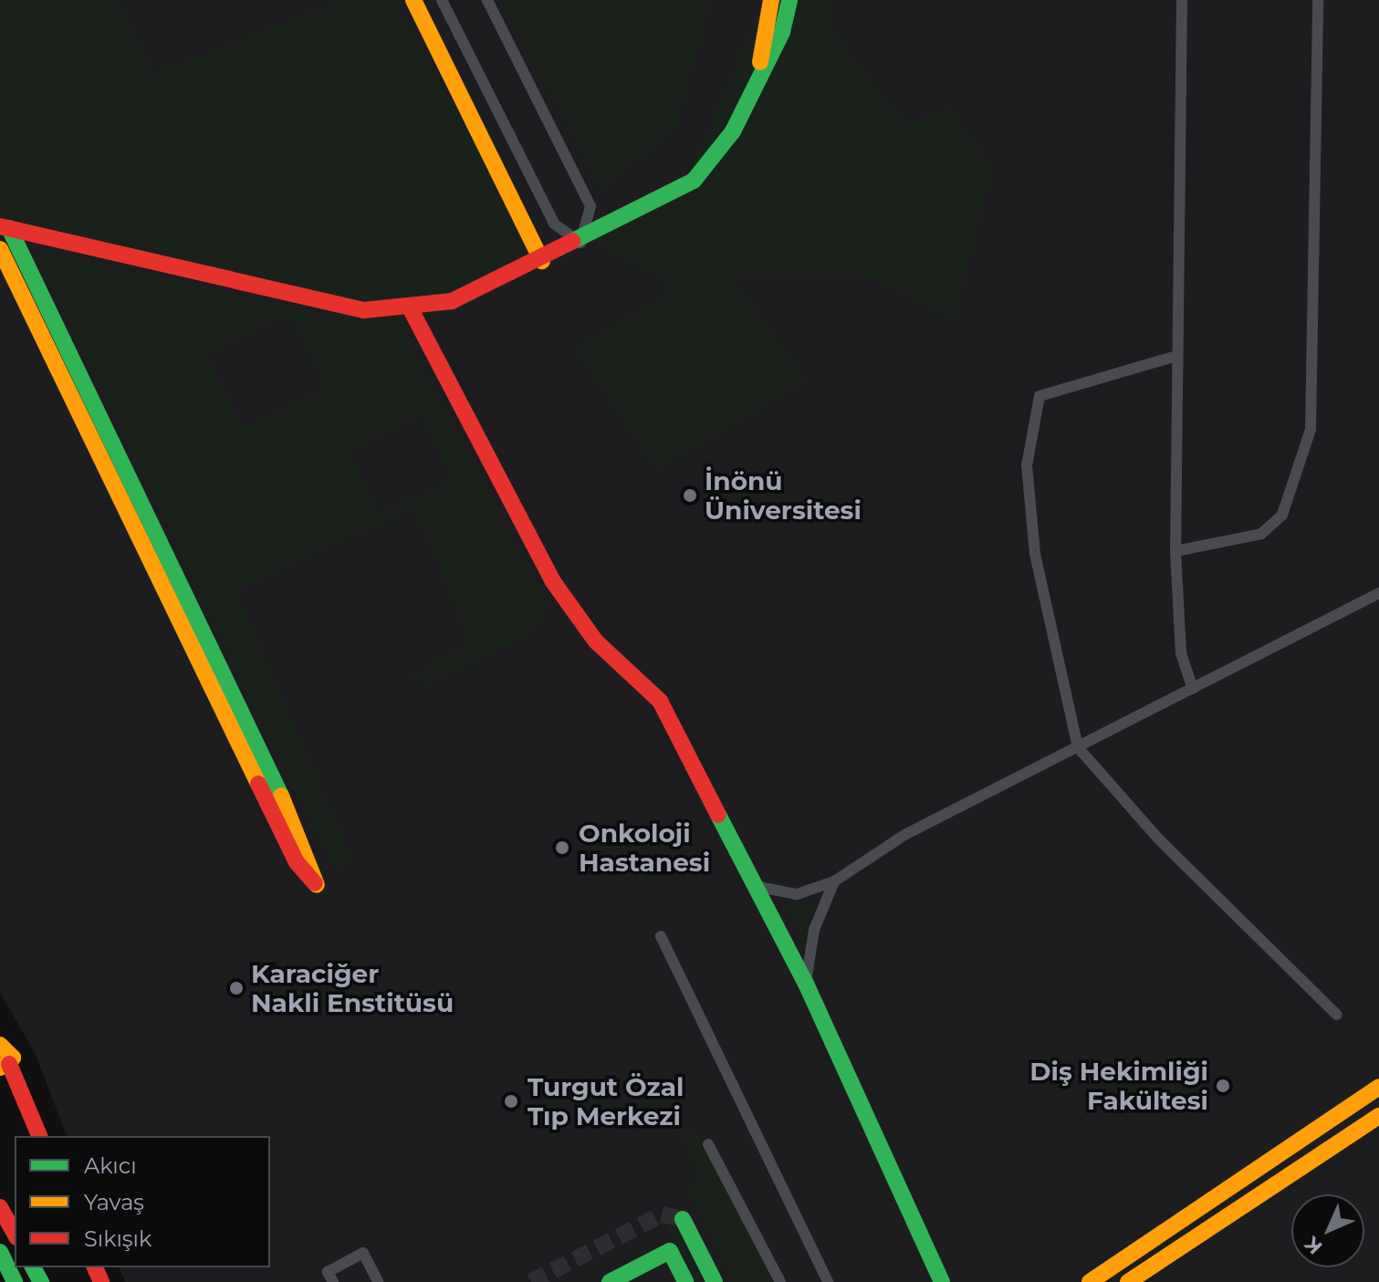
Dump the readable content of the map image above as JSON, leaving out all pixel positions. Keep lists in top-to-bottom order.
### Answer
{
  "places": [
    "İnönü Üniversitesi",
    "Onkoloji Hastanesi",
    "Karaciğer Nakli Enstitüsü",
    "Diş Hekimliği Fakültesi",
    "Turgut Özal Tıp Merkezi"
  ],
  "legend": ["Akıcı", "Yavaş", "Sıkışık"],
  "north": "bottom left"
}
